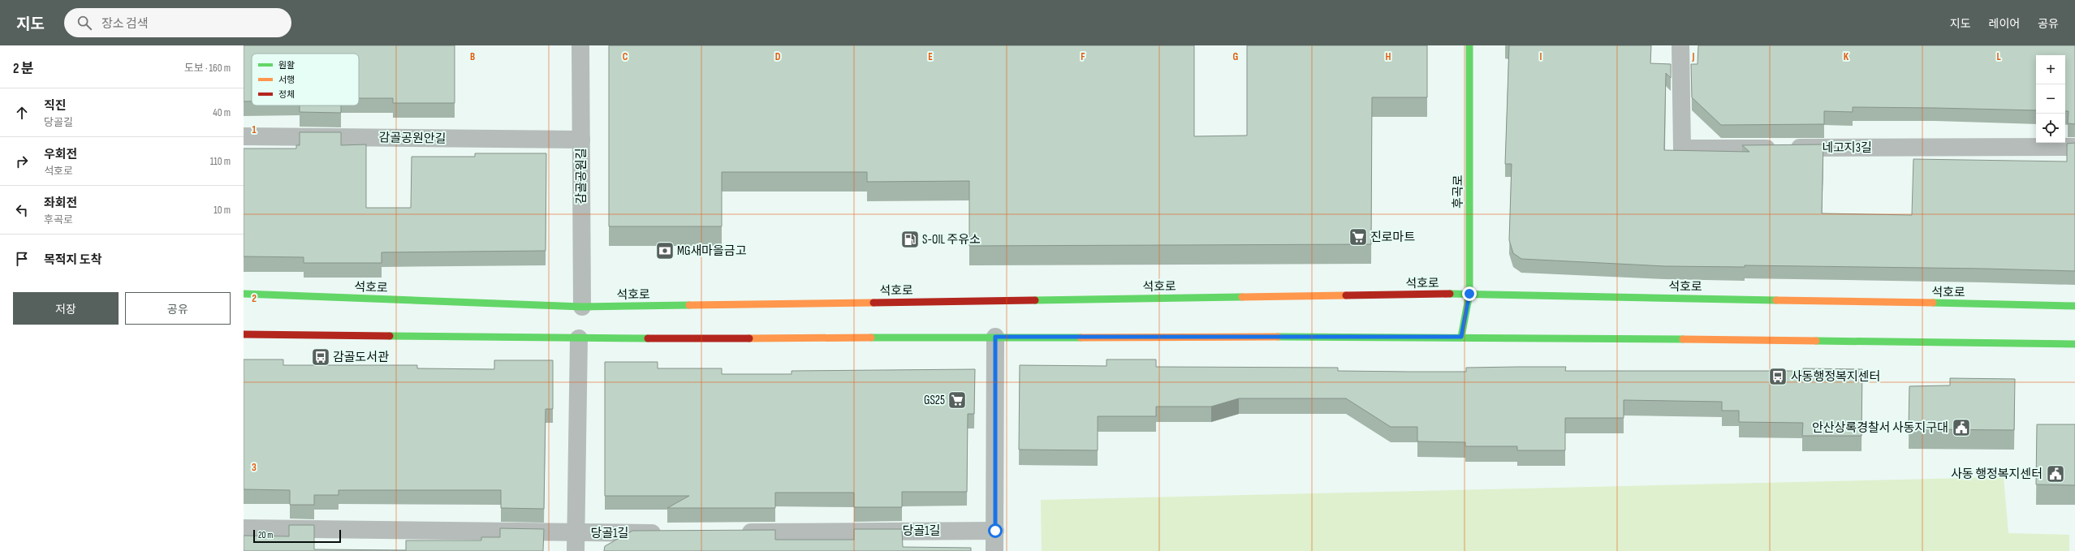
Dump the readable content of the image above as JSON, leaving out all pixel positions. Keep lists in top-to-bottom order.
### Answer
{
  "streets": {
    "main road": ["후곡로", "석호로"],
    "street": [
      "감골공원안길",
      "네고지3길",
      "감골공원길",
      "당골1길"
    ]
  },
  "crossings": [
    ["감골공원안길", "감골공원길"],
    ["감골공원길", "석호로"],
    ["후곡로", "석호로"]
  ],
  "places": {
    "supermarket": ["진로마트", "GS25"],
    "fuel station": ["S-OIL 주유소"],
    "bank": ["MG새마을금고"],
    "bus stop": ["감골도서관", "사동행정복지센터"],
    "public building": ["안산상록경찰서 사동지구대", "사동 행정복지센터"]
  },
  "legend": ["원활", "서행", "정체"],
  "scale_bar": "20 m",
  "page": {
    "header": "지도",
    "search": "장소 검색",
    "nav": ["지도", "레이어", "공유"],
    "heading": ["2 분", "도보 · 160 m"],
    "map_buttons": ["+", "−"],
    "list": [
      ["직진", "당골길", "40 m"],
      ["우회전", "석호로", "110 m"],
      ["좌회전", "후곡로", "10 m"],
      "목적지 도착"
    ],
    "buttons": ["저장", "공유"],
    "scale": "20 m"
  },
  "grid": {
    "columns": [
      "B",
      "C",
      "D",
      "E",
      "F",
      "G",
      "H",
      "I",
      "J",
      "K",
      "L"
    ],
    "rows": ["1", "2", "3"]
  }
}
